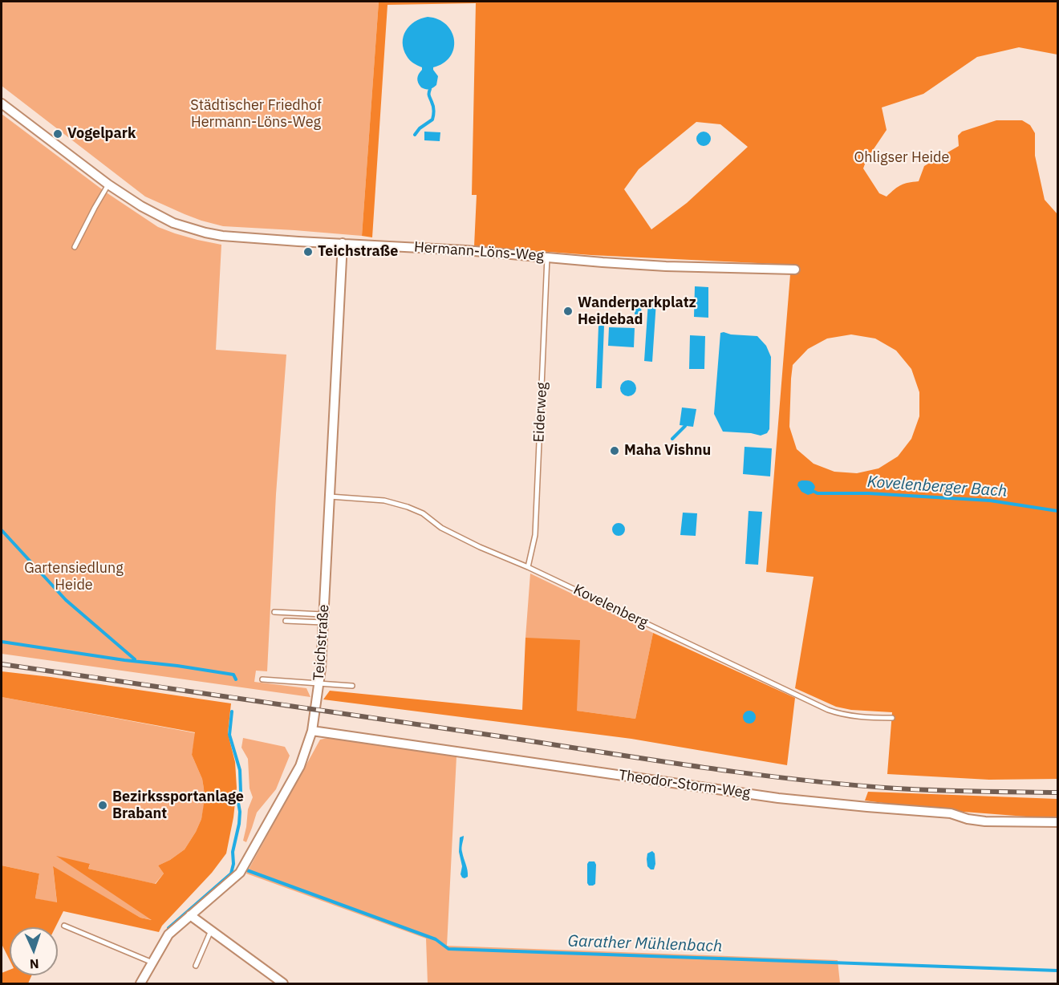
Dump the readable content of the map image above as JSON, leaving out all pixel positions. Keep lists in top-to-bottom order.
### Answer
{
  "streets": {
    "street": ["Hermann-Löns-Weg", "Teichstraße", "Theodor-Storm-Weg"],
    "lane": ["Eiderweg", "Kovelenberg"]
  },
  "crossings": [
    ["Hermann-Löns-Weg", "Eiderweg"],
    ["Hermann-Löns-Weg", "Teichstraße"],
    ["Eiderweg", "Kovelenberg"],
    ["Kovelenberg", "Teichstraße"],
    ["Teichstraße", "Theodor-Storm-Weg"]
  ],
  "water": ["Kovelenberger Bach", "Garather Mühlenbach"],
  "parks": ["Städtischer Friedhof Hermann-Löns-Weg", "Ohligser Heide", "Gartensiedlung Heide"],
  "places": [
    "Vogelpark",
    "Teichstraße",
    "Wanderparkplatz Heidebad",
    "Maha Vishnu",
    "Bezirkssportanlage Brabant"
  ],
  "north": "bottom"
}
